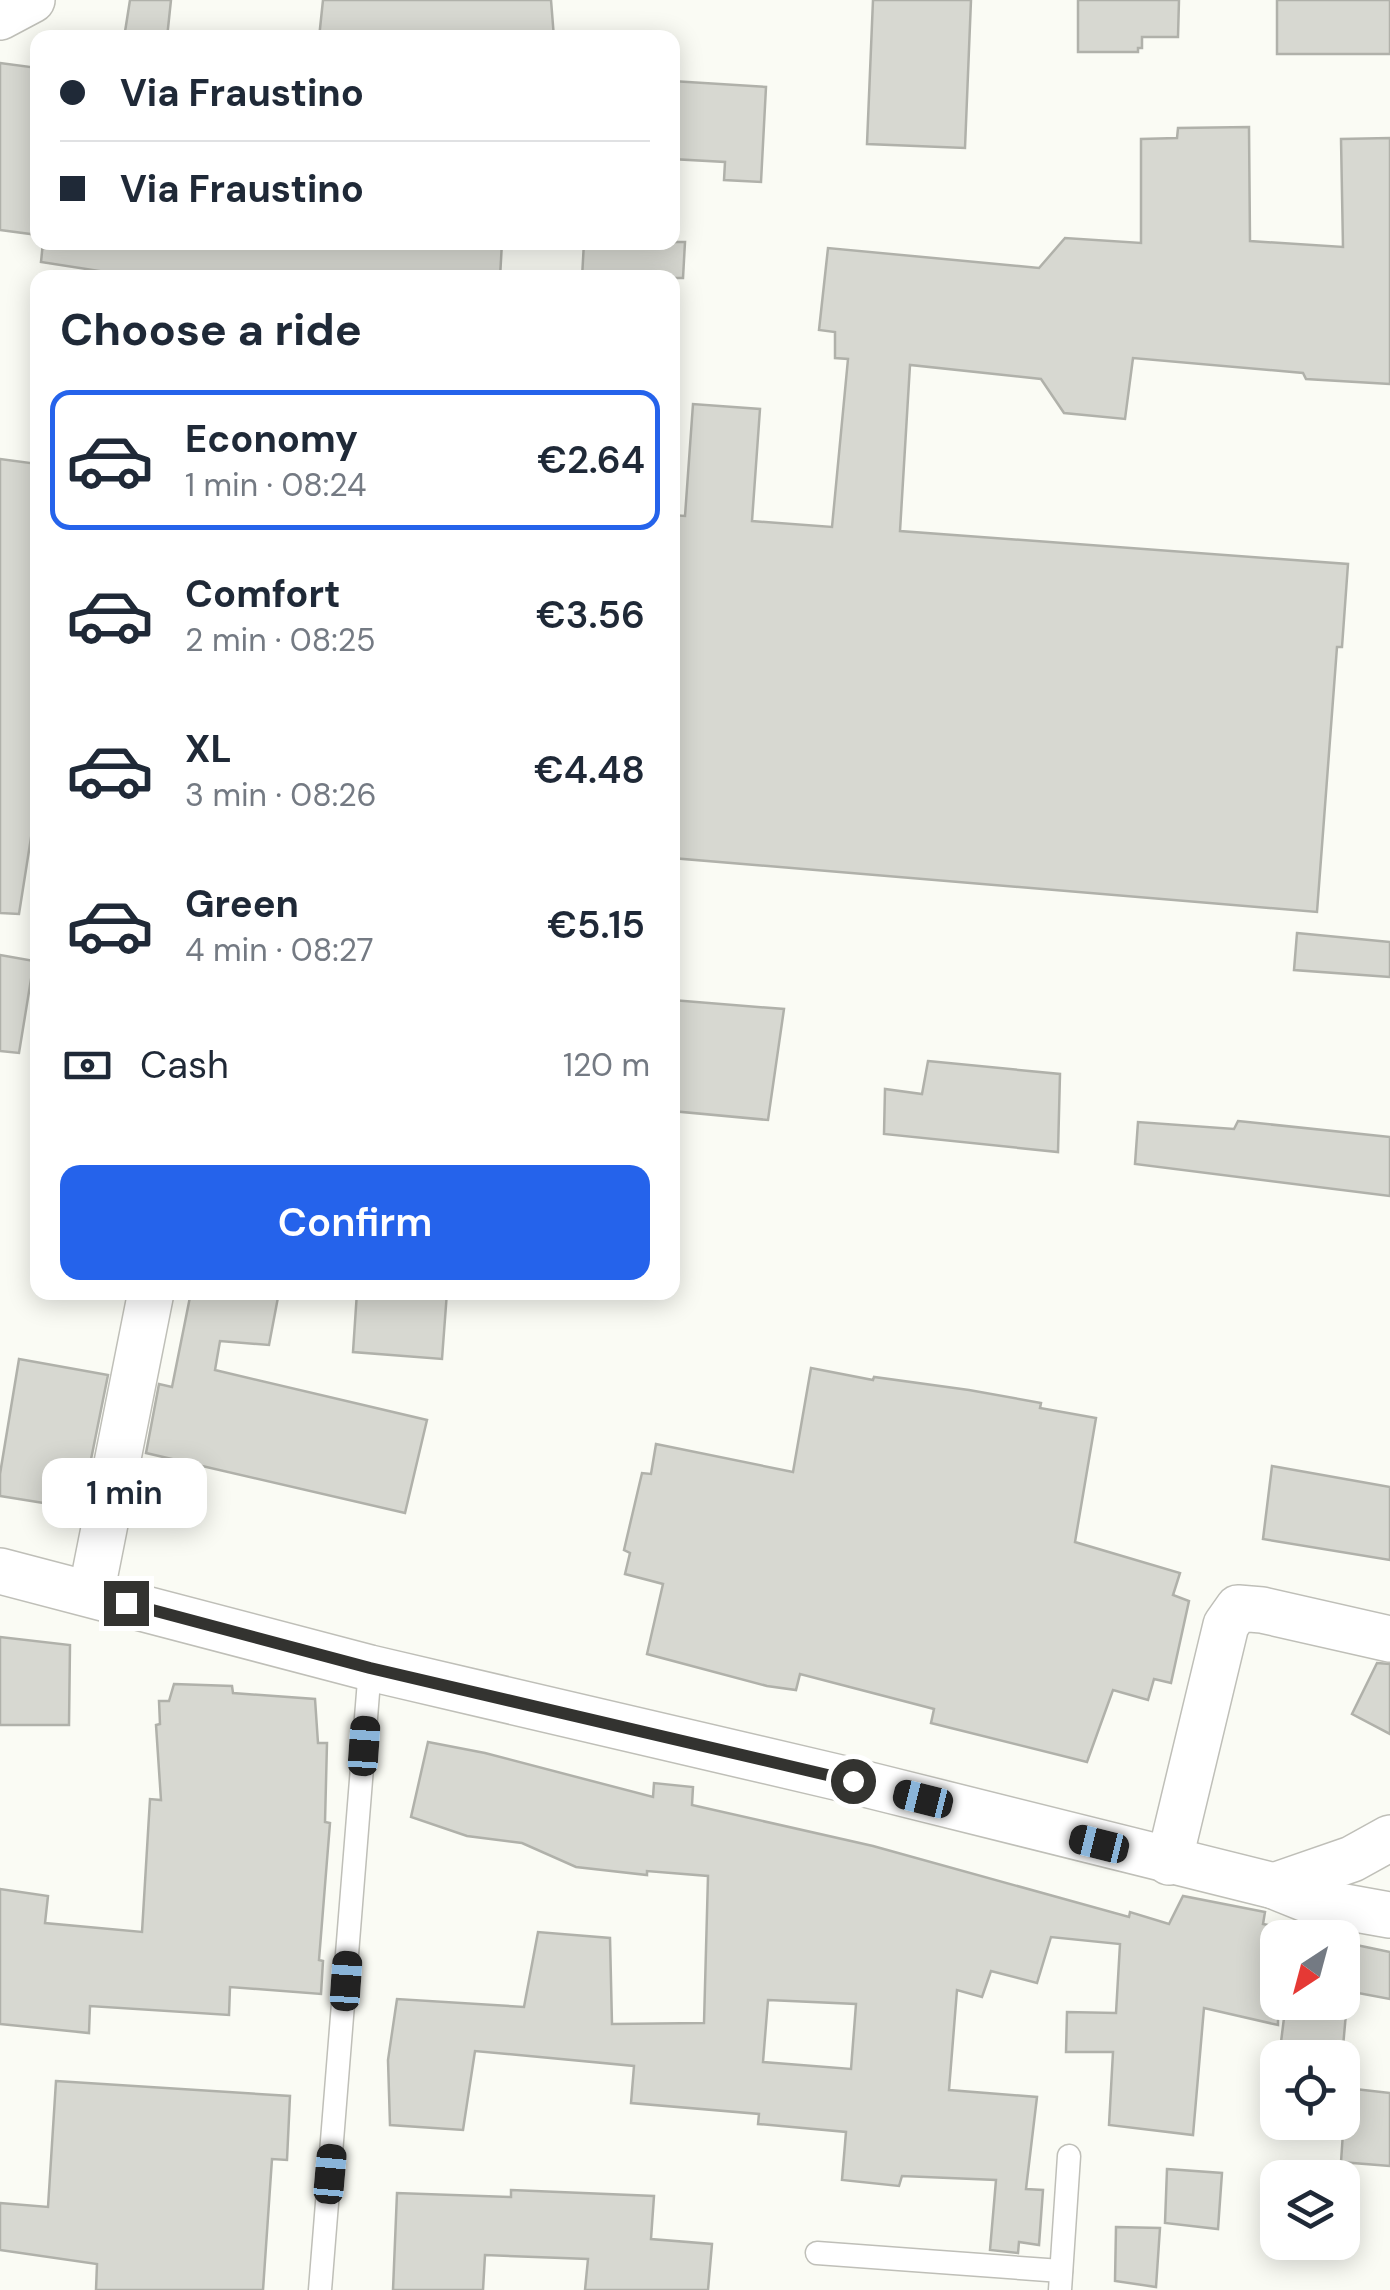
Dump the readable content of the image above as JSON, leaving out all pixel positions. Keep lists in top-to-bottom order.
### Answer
{
  "north": "bottom left",
  "page": {
    "banner": ["Via Fraustino", "Via Fraustino"],
    "heading": "Choose a ride",
    "list": [
      {
        "name": "Economy",
        "note": "1 min · 08:24",
        "value": "€2.64"
      },
      {
        "name": "Comfort",
        "note": "2 min · 08:25",
        "value": "€3.56"
      },
      {
        "name": "XL",
        "note": "3 min · 08:26",
        "value": "€4.48"
      },
      {
        "name": "Green",
        "note": "4 min · 08:27",
        "value": "€5.15"
      }
    ],
    "pay": ["Cash", "120 m"],
    "buttons": "Confirm",
    "bubble": "1 min"
  }
}
